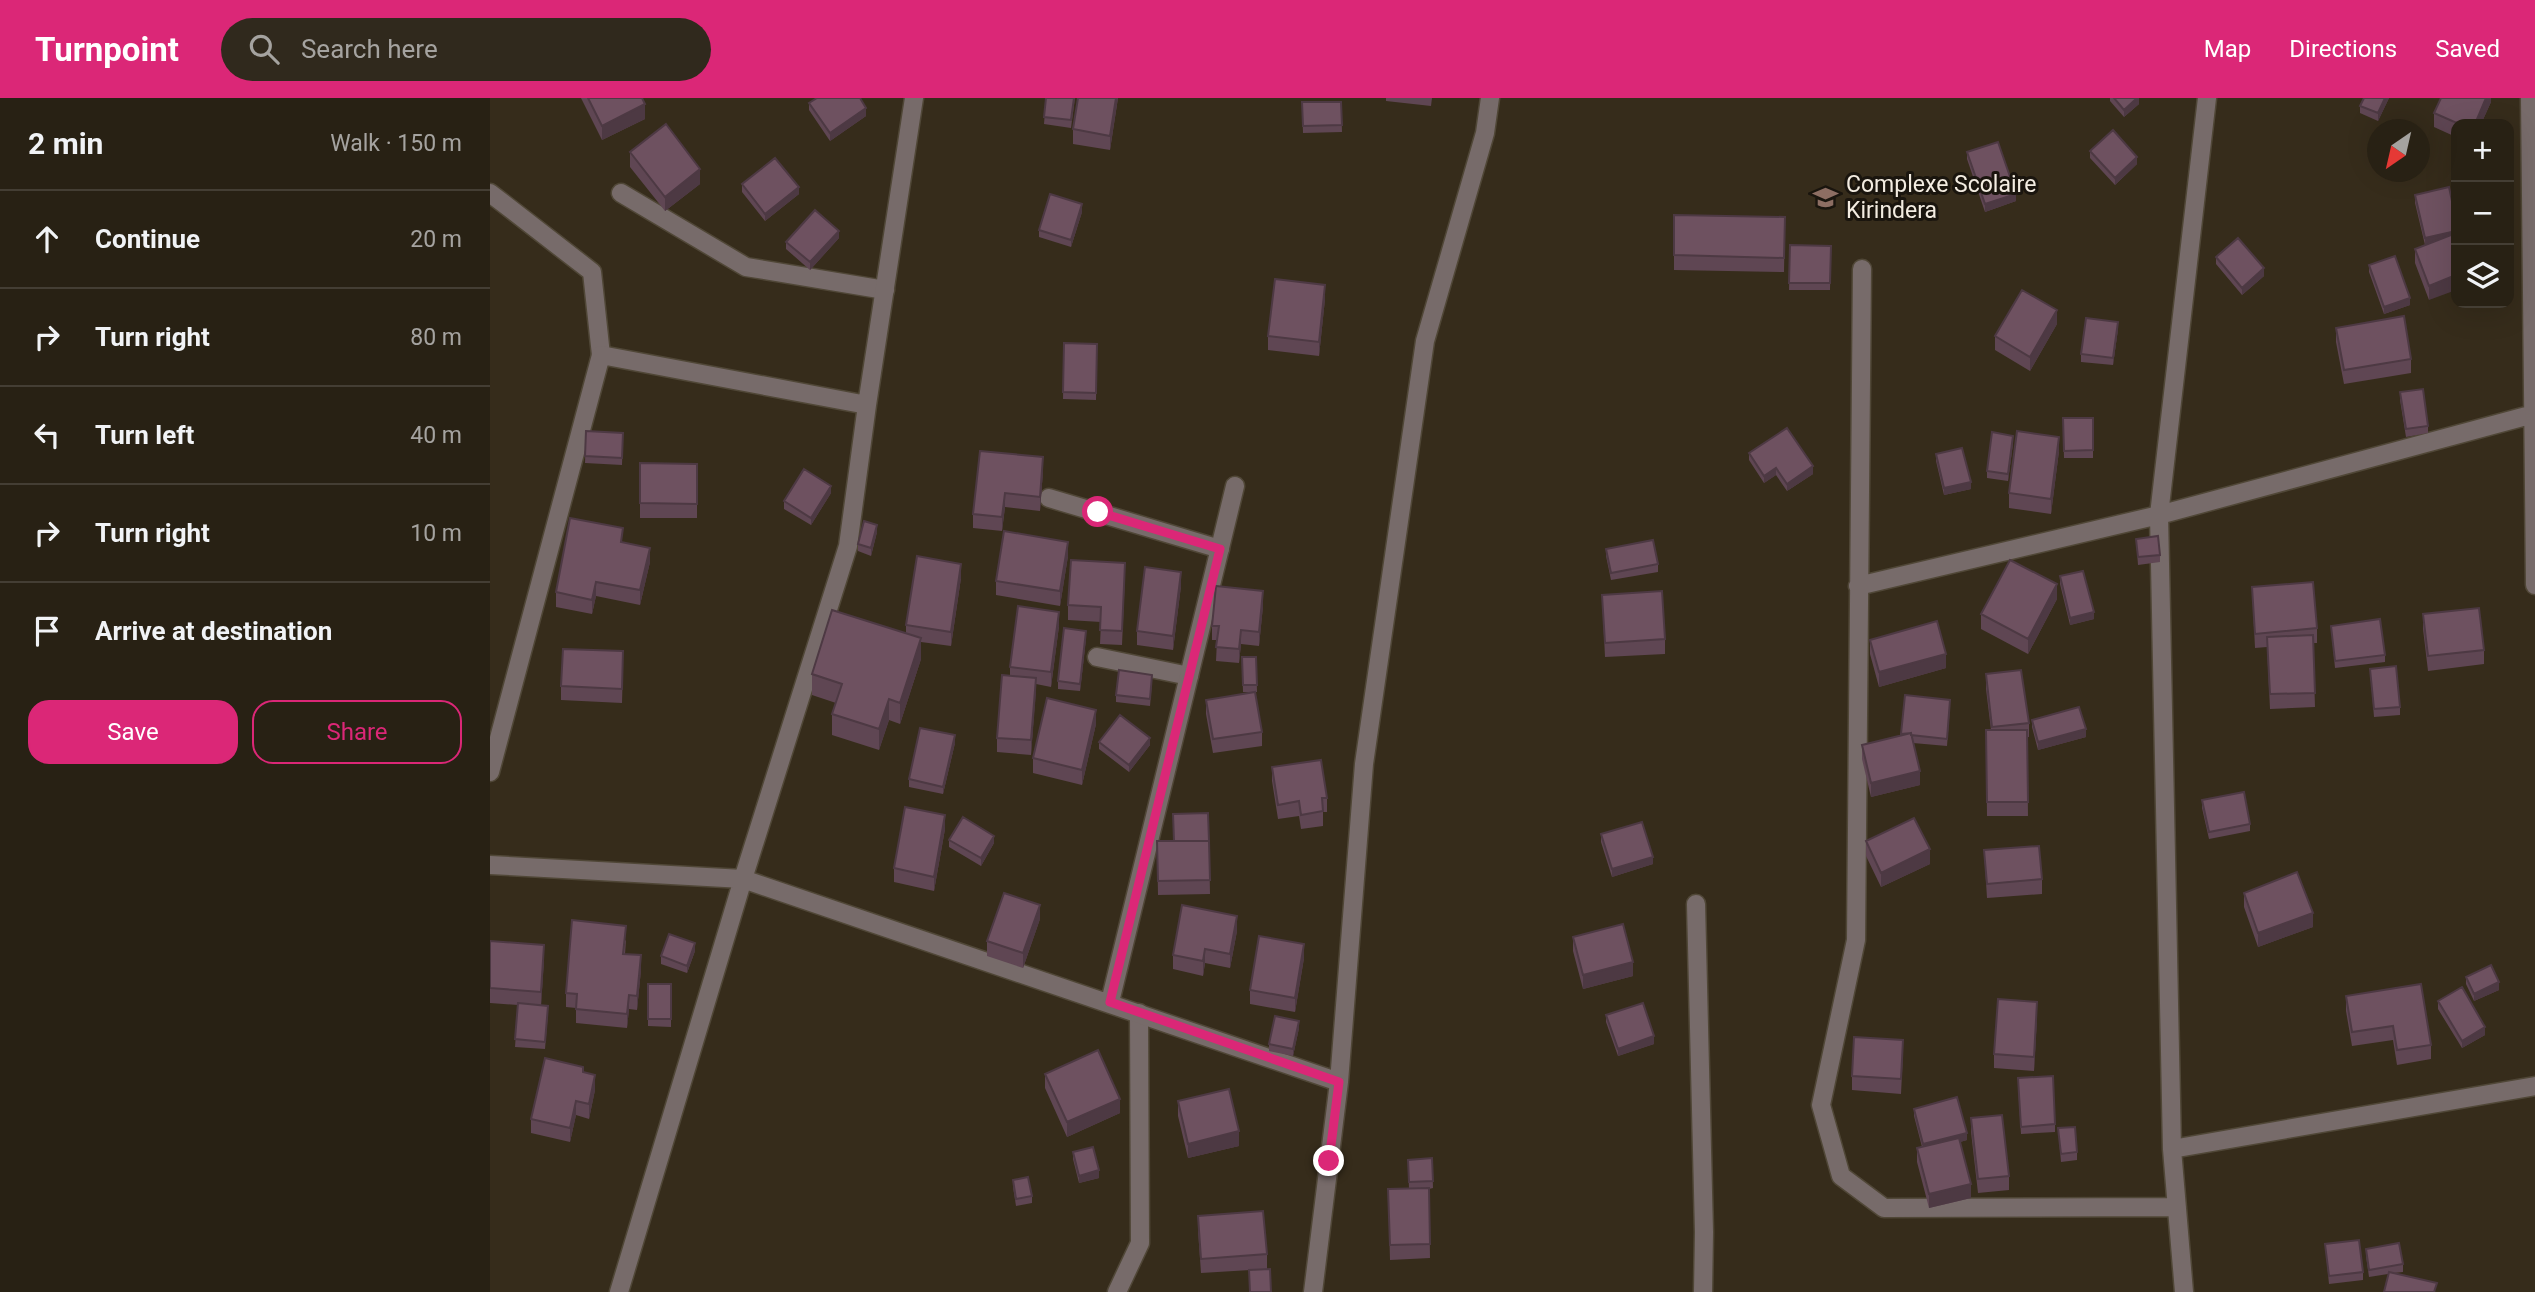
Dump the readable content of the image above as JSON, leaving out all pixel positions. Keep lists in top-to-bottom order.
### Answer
{
  "places": {
    "school or university": ["Complexe Scolaire Kirindera"]
  },
  "north": "bottom left",
  "page": {
    "header": "Turnpoint",
    "search": "Search here",
    "nav": ["Map", "Directions", "Saved"],
    "heading": ["2 min", "Walk · 150 m"],
    "map_buttons": ["+", "−"],
    "list": [
      ["Continue", "20 m"],
      ["Turn right", "80 m"],
      ["Turn left", "40 m"],
      ["Turn right", "10 m"],
      "Arrive at destination"
    ],
    "buttons": ["Save", "Share"]
  }
}
